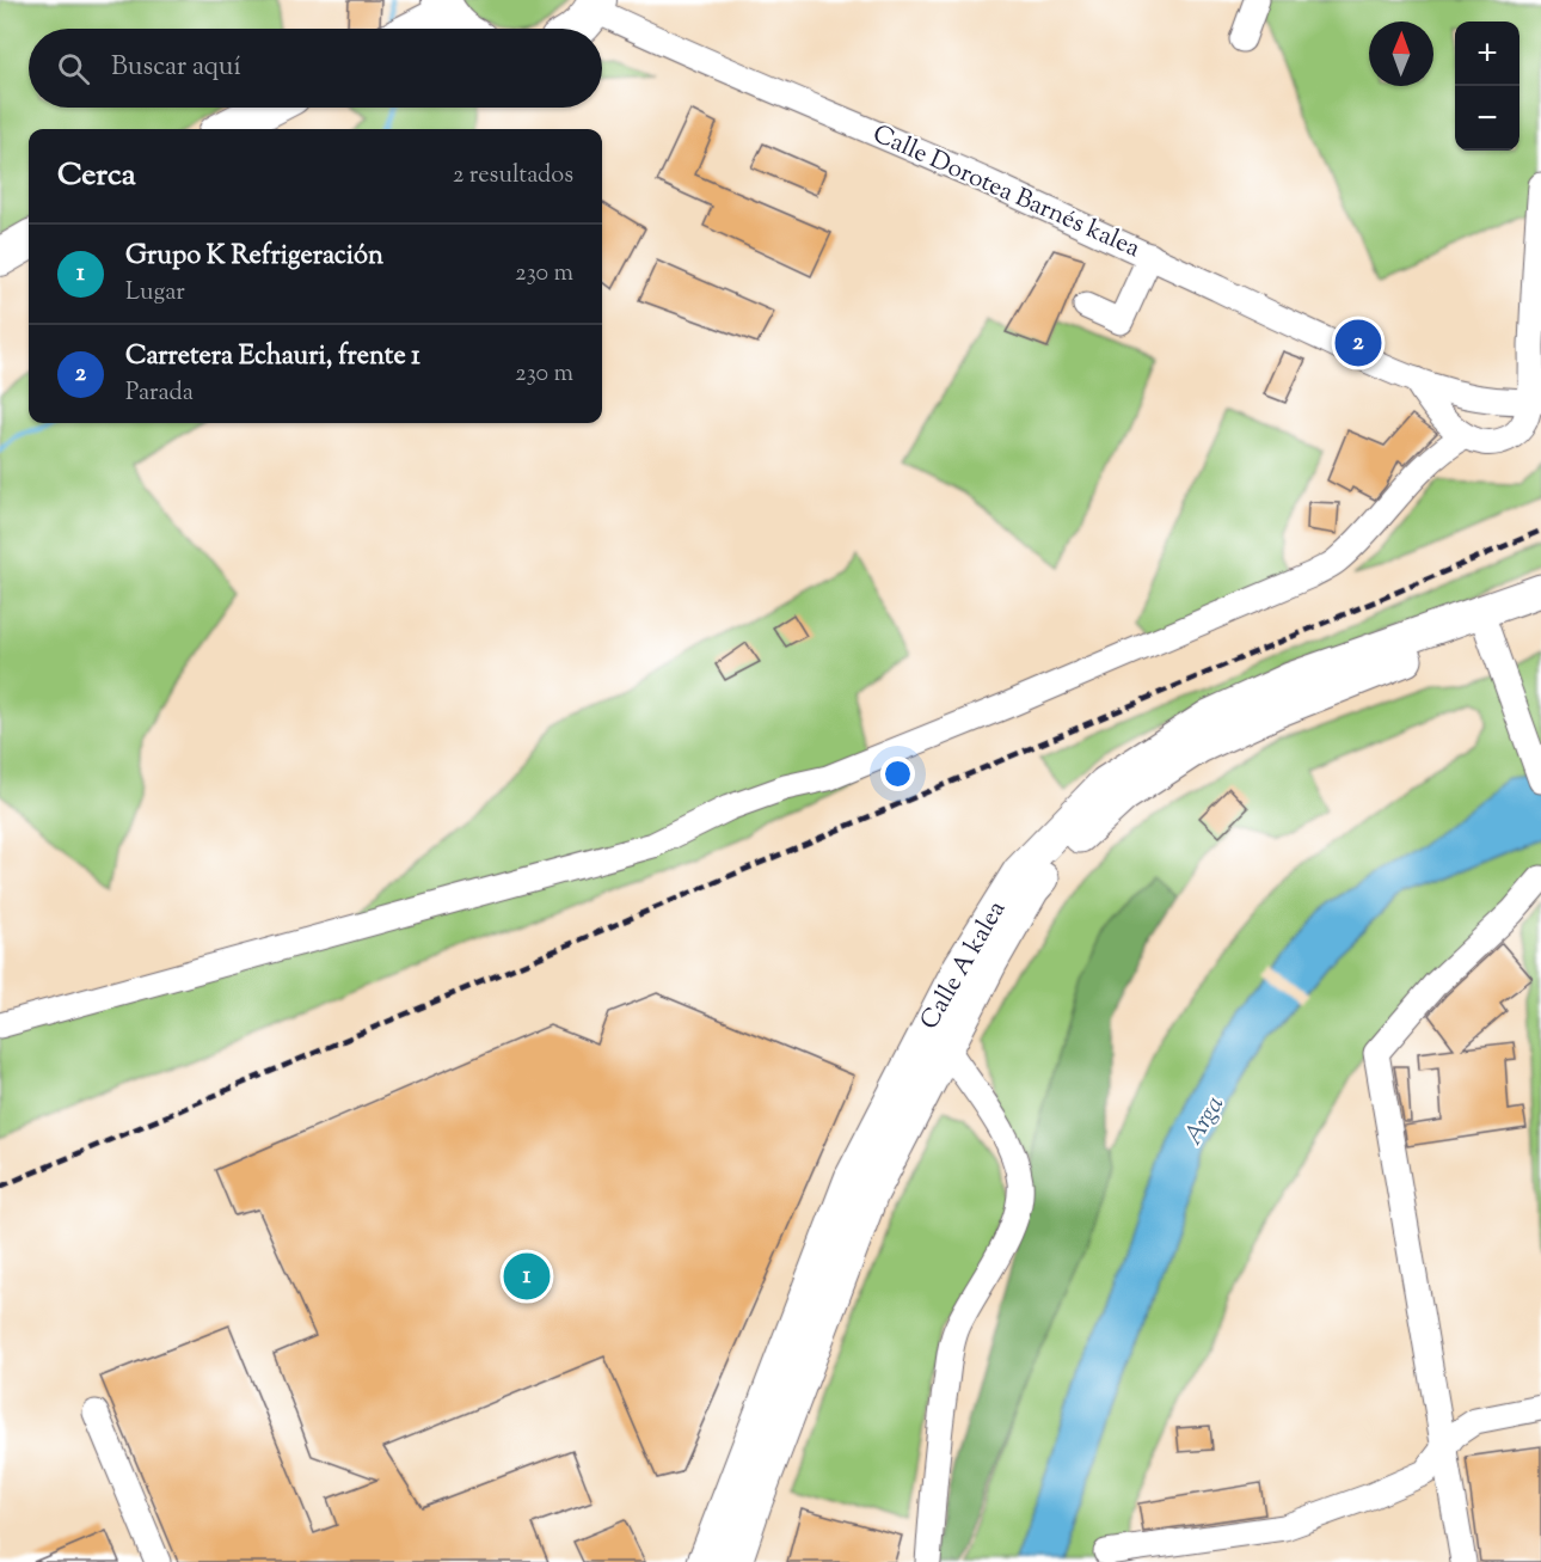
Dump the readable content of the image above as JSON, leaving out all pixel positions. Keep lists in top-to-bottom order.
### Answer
{
  "streets": {
    "main road": ["Calle A kalea"],
    "street": ["Calle Dorotea Barnés kalea"]
  },
  "water": ["Arga"],
  "north": "top",
  "page": {
    "map_buttons": ["+", "−"],
    "search": "Buscar aquí",
    "heading": ["Cerca", "2 resultados"],
    "list": [
      {
        "mark": "1",
        "name": "Grupo K Refrigeración",
        "note": "Lugar",
        "value": "230 m"
      },
      {
        "mark": "2",
        "name": "Carretera Echauri, frente 1",
        "note": "Parada",
        "value": "230 m"
      }
    ],
    "pins": ["2", "1"]
  }
}
